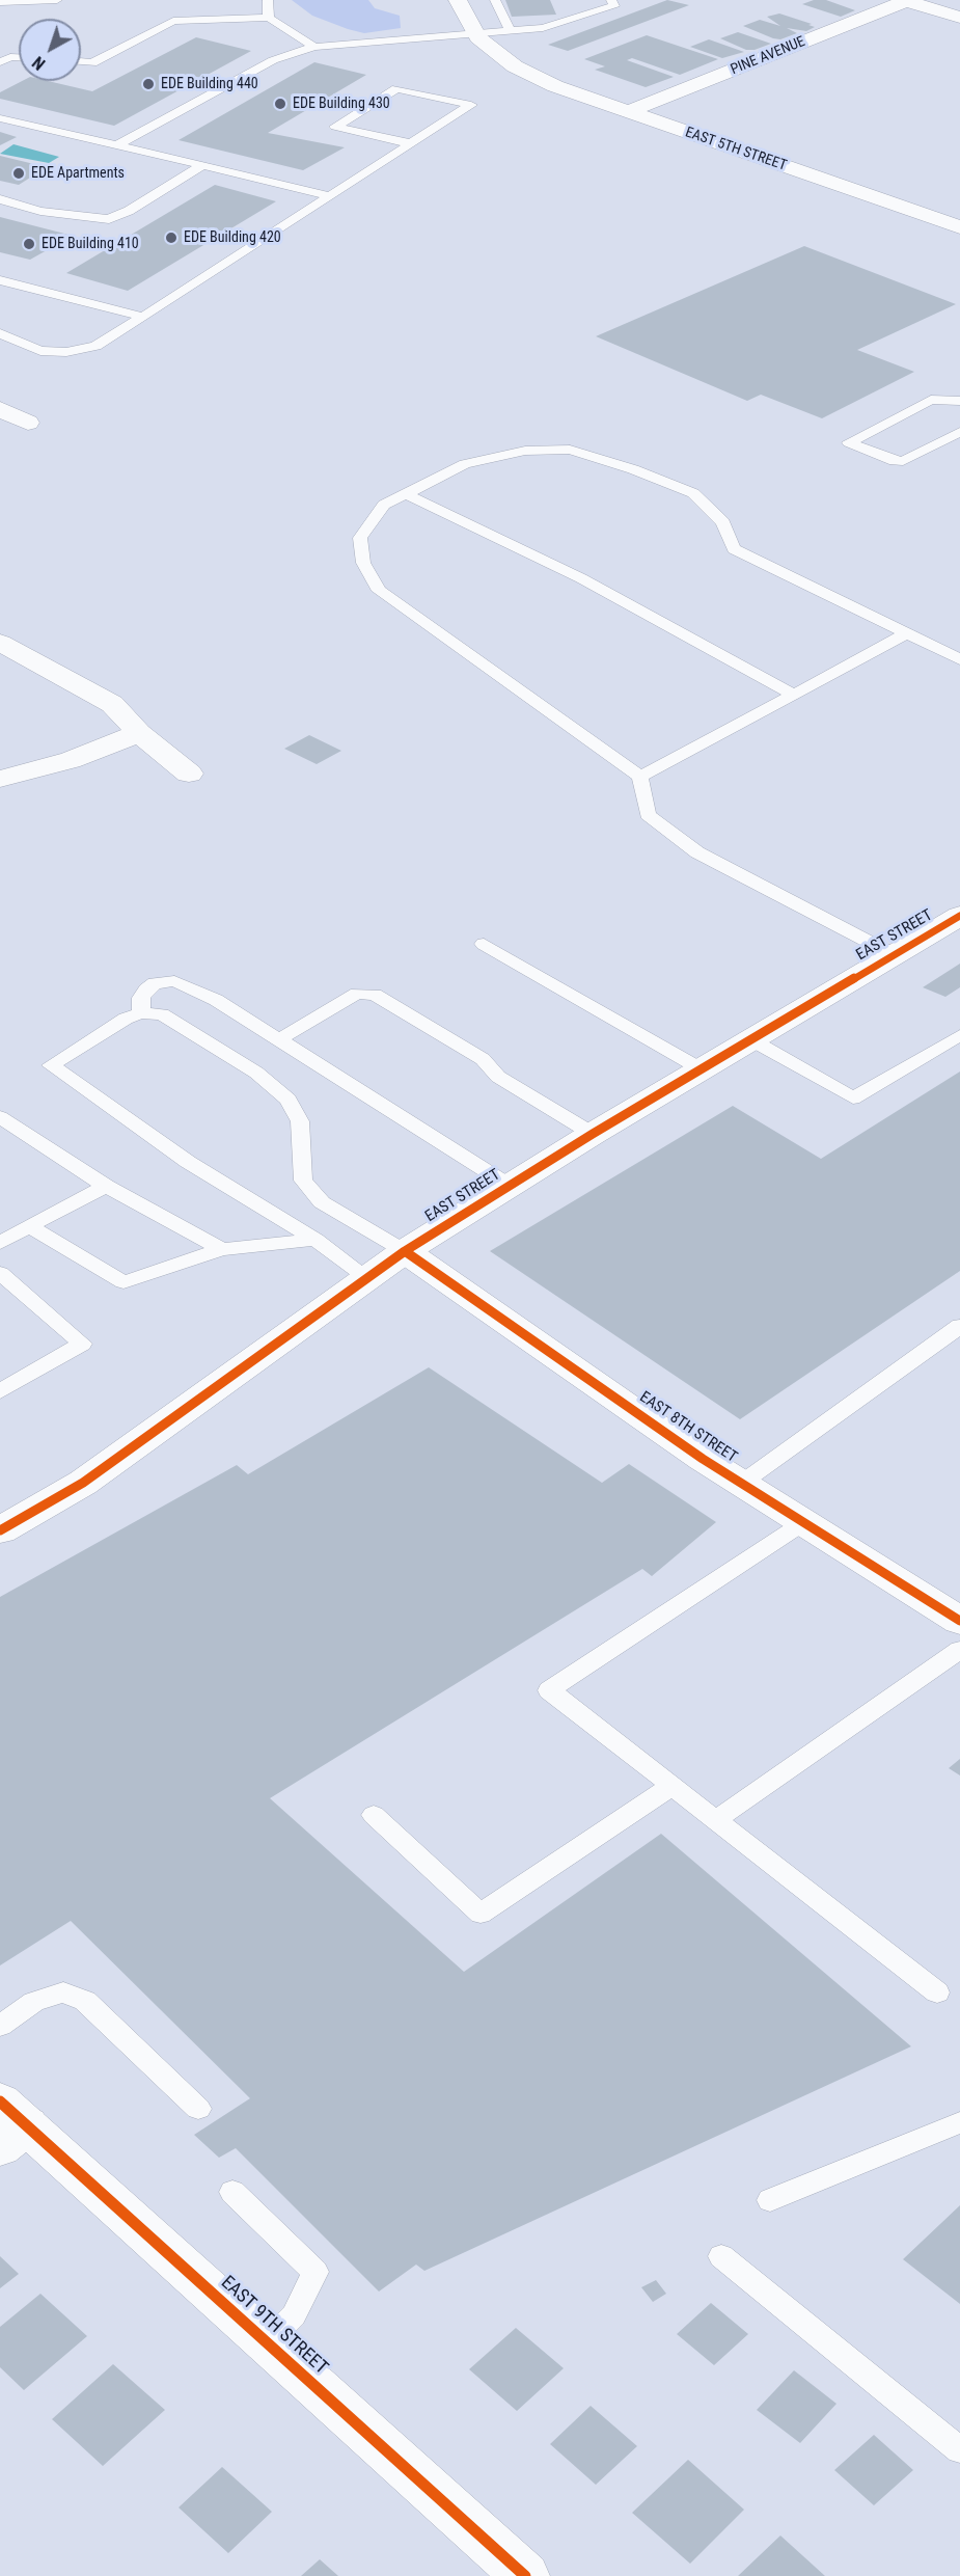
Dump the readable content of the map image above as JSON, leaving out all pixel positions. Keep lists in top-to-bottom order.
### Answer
{
  "streets": {
    "street": [
      "PINE AVENUE",
      "EAST 5TH STREET",
      "EAST STREET",
      "EAST 8TH STREET",
      "EAST 9TH STREET"
    ]
  },
  "crossings": [
    ["PINE AVENUE", "EAST 5TH STREET"],
    ["EAST STREET", "EAST 8TH STREET"]
  ],
  "places": [
    "EDE Building 440",
    "EDE Building 430",
    "EDE Apartments",
    "EDE Building 420",
    "EDE Building 410"
  ],
  "north": "bottom left"
}
